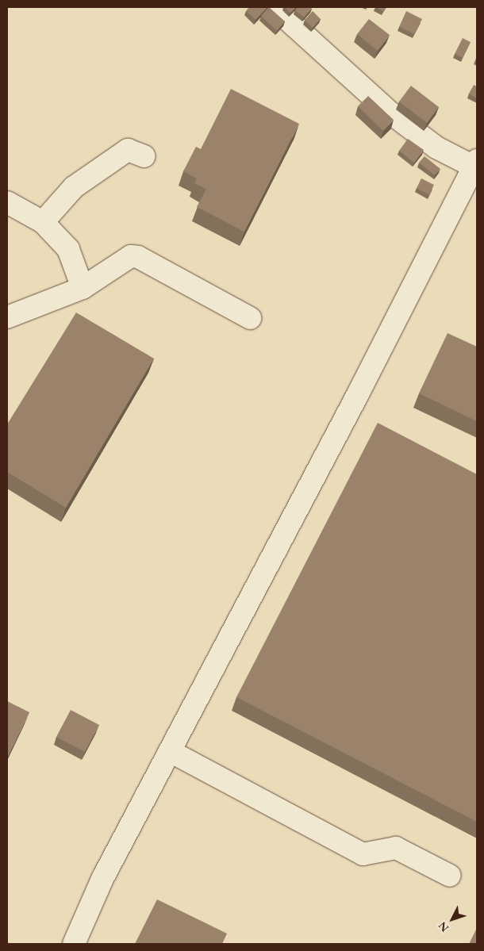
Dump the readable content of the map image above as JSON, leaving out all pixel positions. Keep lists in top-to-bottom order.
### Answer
{
  "north": "bottom left"
}
